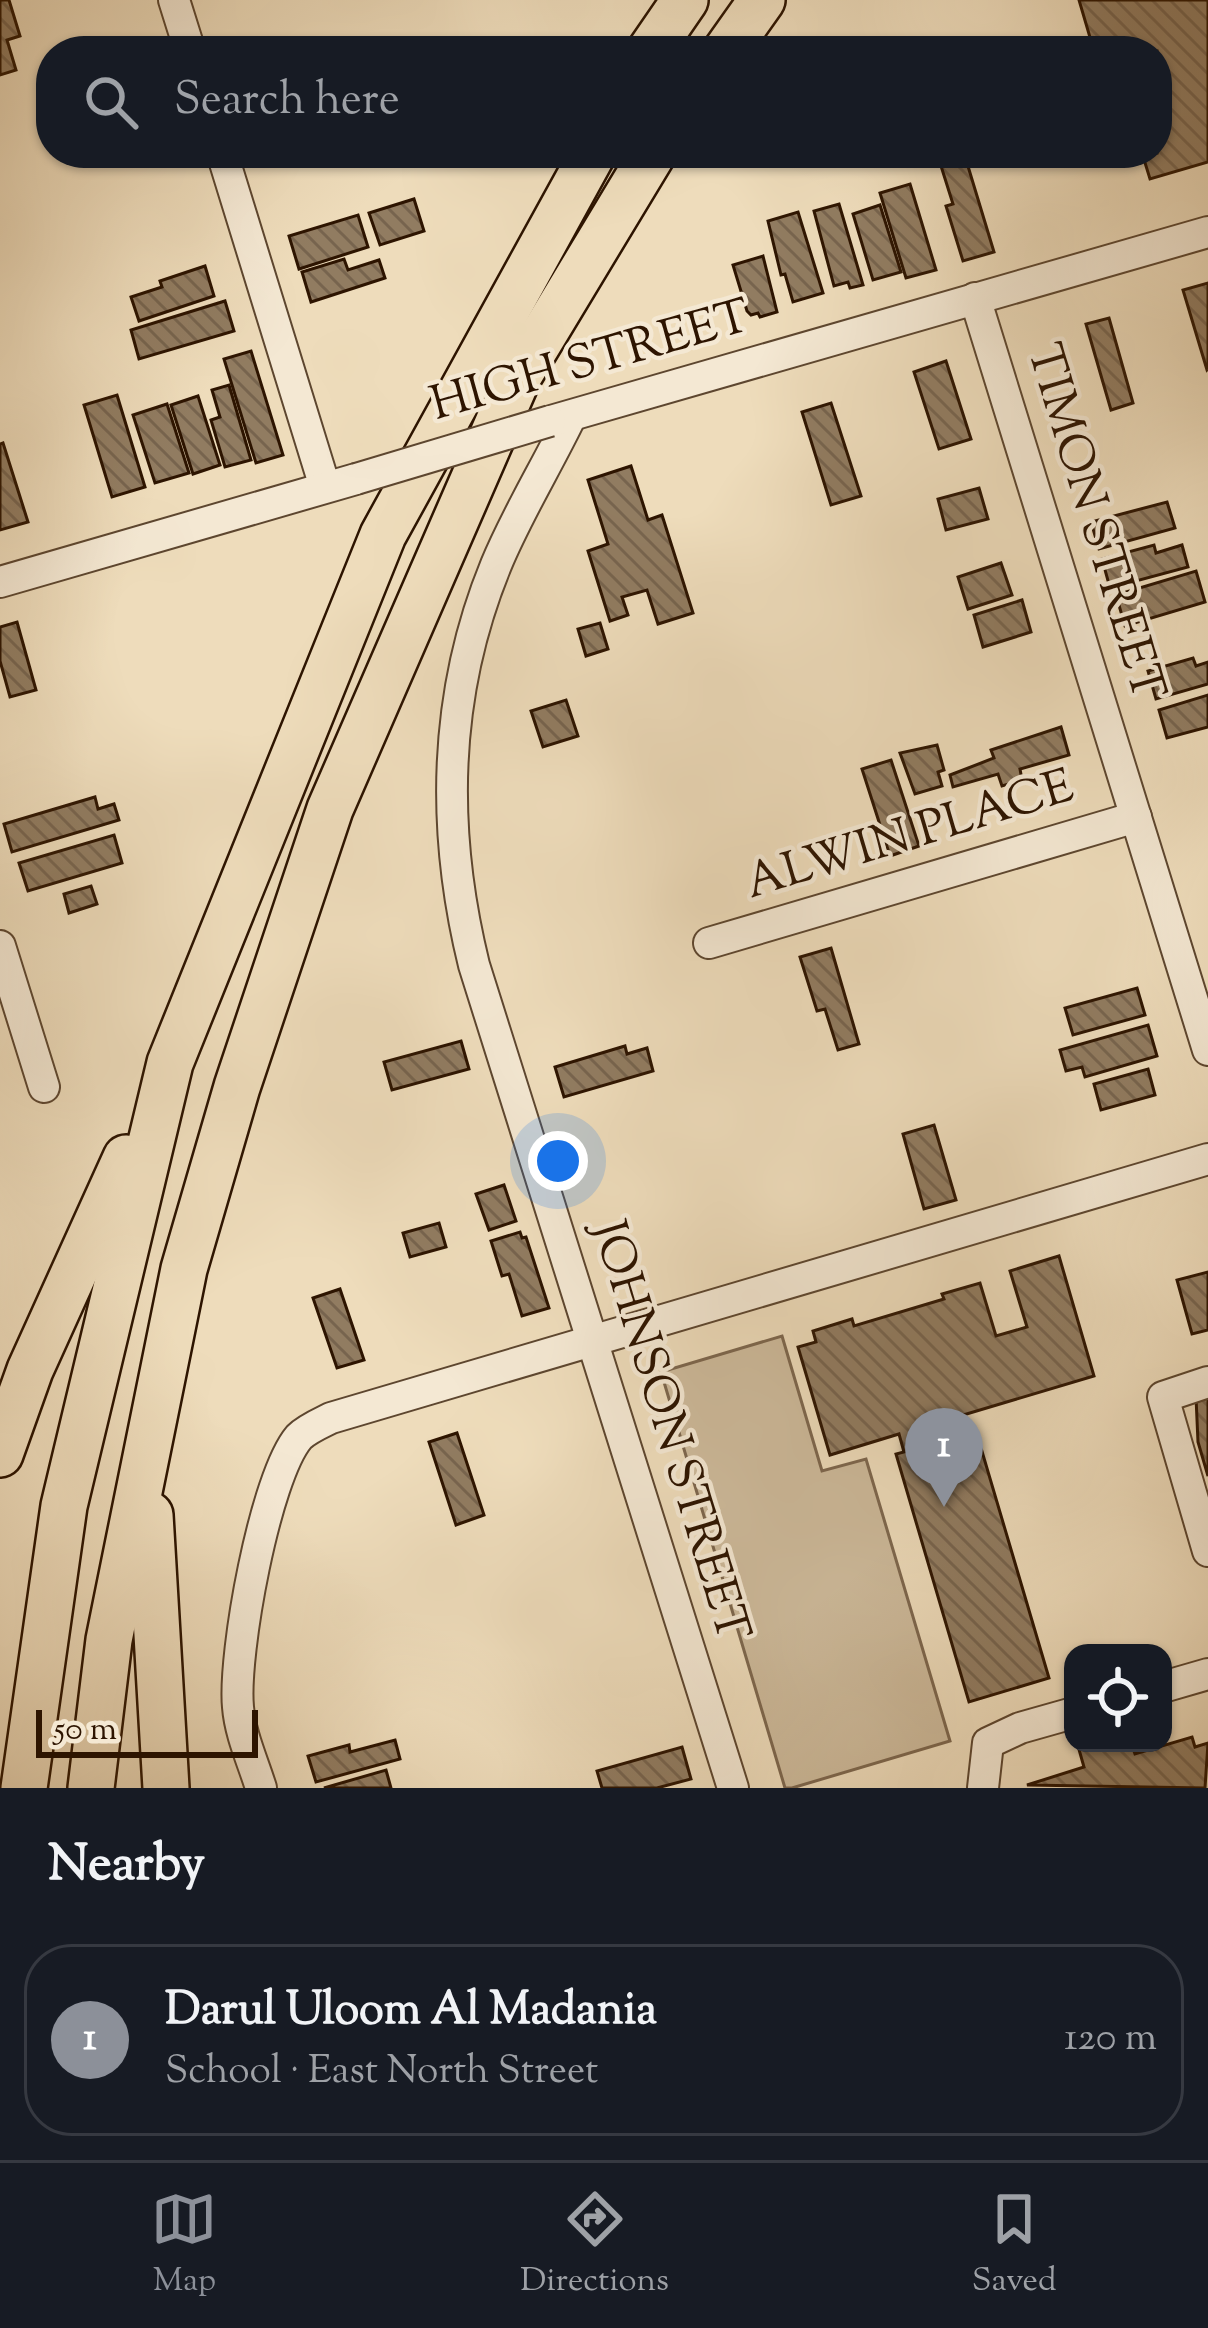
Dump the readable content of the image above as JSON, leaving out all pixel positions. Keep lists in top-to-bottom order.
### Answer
{
  "streets": {
    "street": [
      "HIGH STREET",
      "TIMON STREET",
      "ALWIN PLACE",
      "JOHNSON STREET"
    ]
  },
  "crossings": [
    ["HIGH STREET", "TIMON STREET"],
    ["HIGH STREET", "JOHNSON STREET"],
    ["TIMON STREET", "ALWIN PLACE"]
  ],
  "scale_bar": "50 m",
  "page": {
    "search": "Search here",
    "pins": "1",
    "scale": "50 m",
    "heading": "Nearby",
    "list": [
      {
        "mark": "1",
        "name": "Darul Uloom Al Madania",
        "note": "School · East North Street",
        "value": "120 m"
      }
    ],
    "nav": ["Map", "Directions", "Saved"]
  }
}
